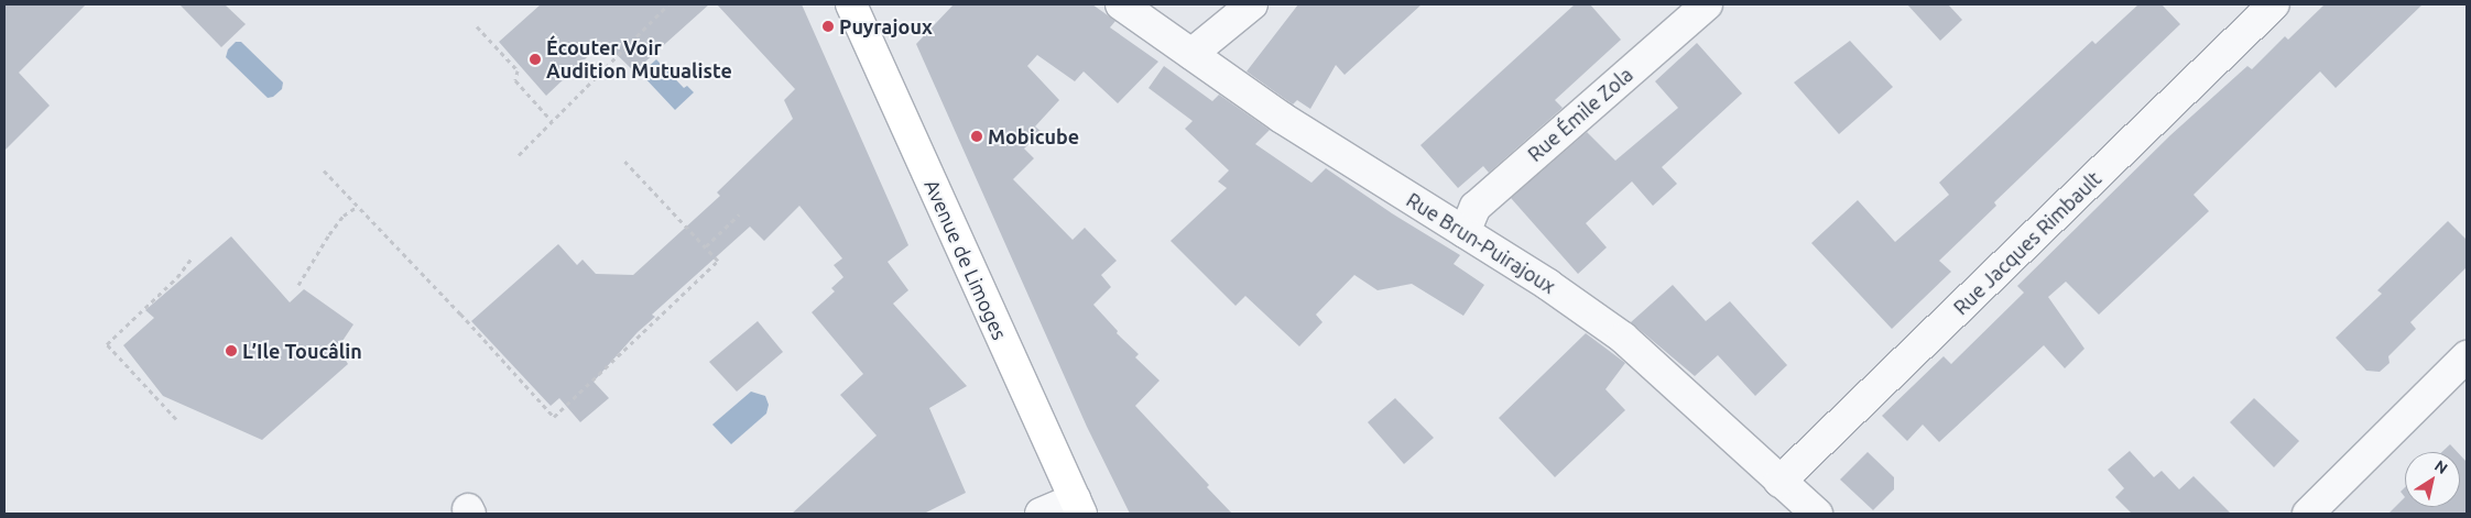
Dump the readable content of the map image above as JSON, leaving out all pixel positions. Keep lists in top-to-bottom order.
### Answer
{
  "streets": {
    "main road": ["Avenue de Limoges"],
    "street": ["Rue Émile Zola", "Rue Brun-Puirajoux", "Rue Jacques Rimbault"]
  },
  "crossings": [
    ["Rue Émile Zola", "Rue Brun-Puirajoux"],
    ["Rue Brun-Puirajoux", "Rue Jacques Rimbault"]
  ],
  "places": [
    "Puyrajoux",
    "Écouter Voir Audition Mutualiste",
    "Mobicube",
    "L’Ile Toucâlin"
  ],
  "north": "top right"
}
